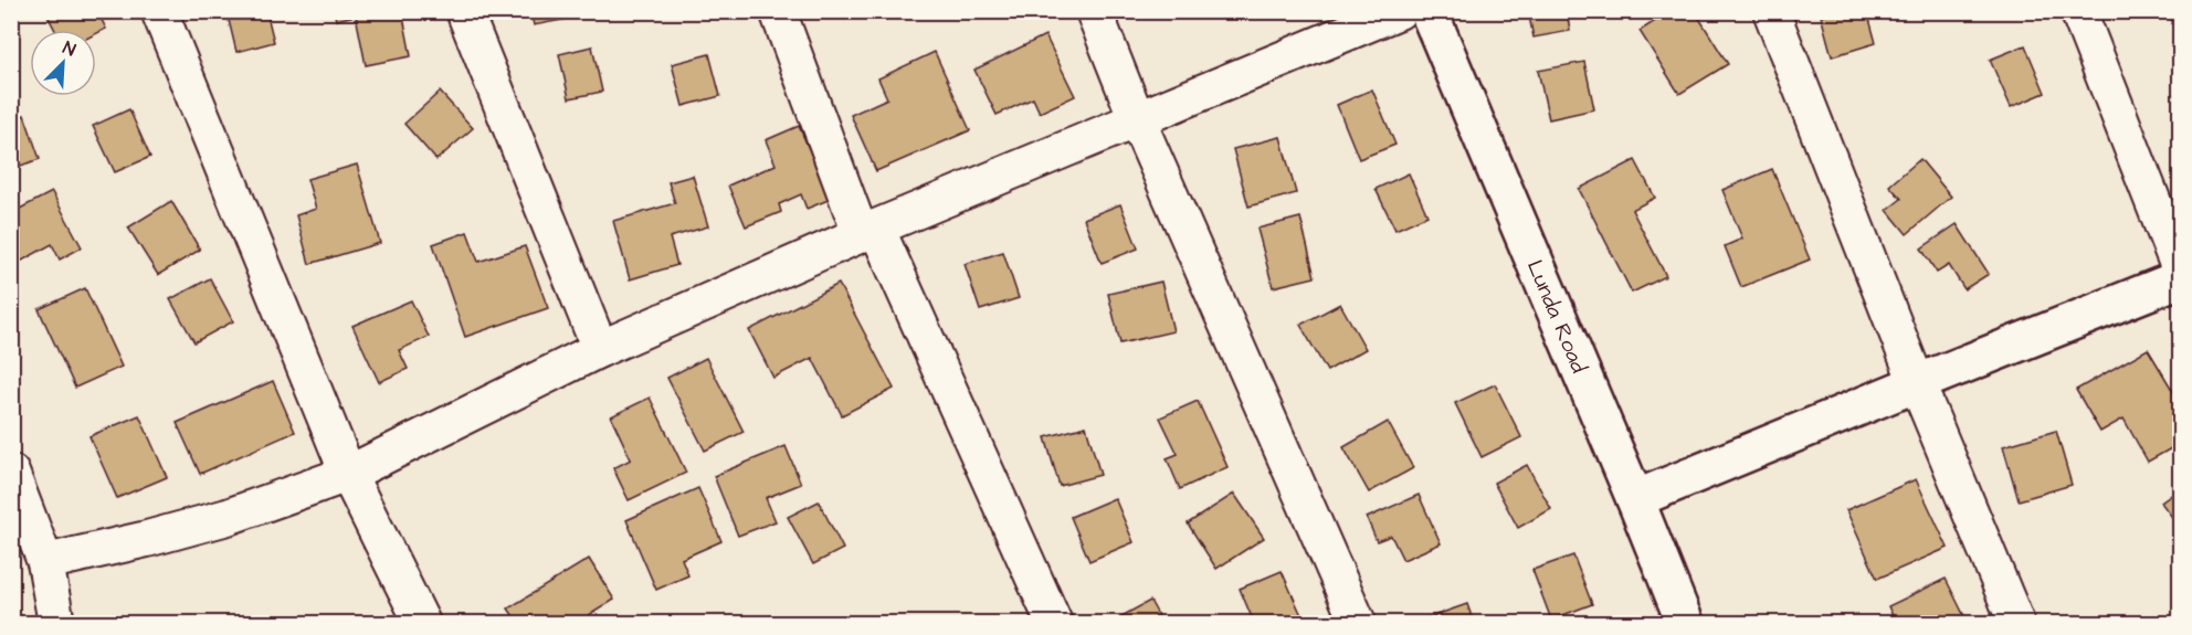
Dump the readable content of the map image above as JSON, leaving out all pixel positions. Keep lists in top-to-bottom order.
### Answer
{
  "streets": {
    "street": ["Lunda Road"]
  },
  "north": "top right"
}
